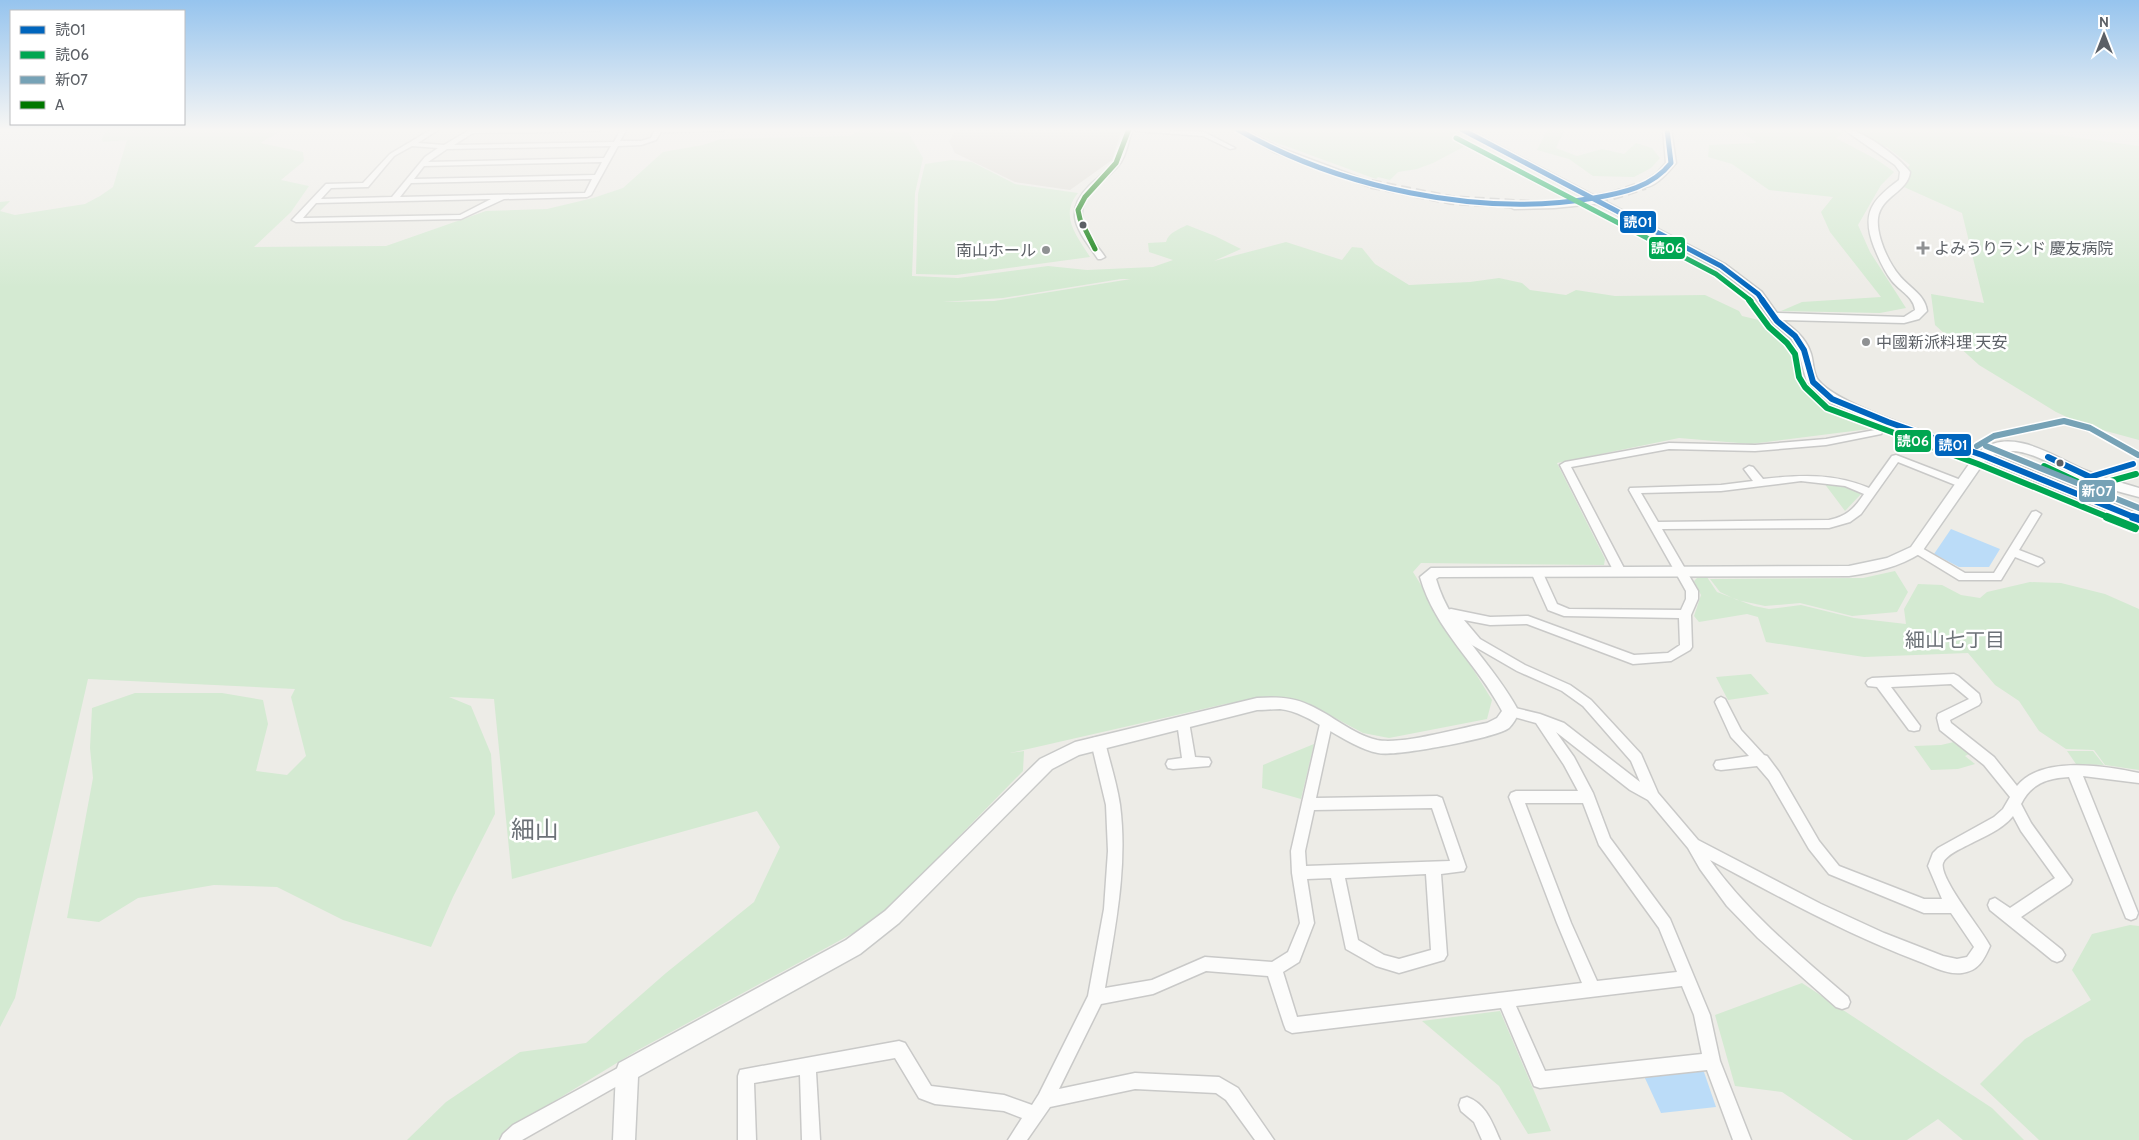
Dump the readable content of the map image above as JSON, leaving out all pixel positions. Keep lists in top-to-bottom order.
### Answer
{
  "districts": ["細山七丁目", "細山"],
  "places": {
    "health": ["よみうりランド 慶友病院"],
    "other": ["南山ホール", "中國新派料理 天安"]
  },
  "lines": [
    "transit line 読01",
    "transit line 読06",
    "transit line A",
    "transit line 新07"
  ],
  "legend": [
    "読01",
    "読06",
    "新07",
    "A"
  ],
  "north": "top"
}
